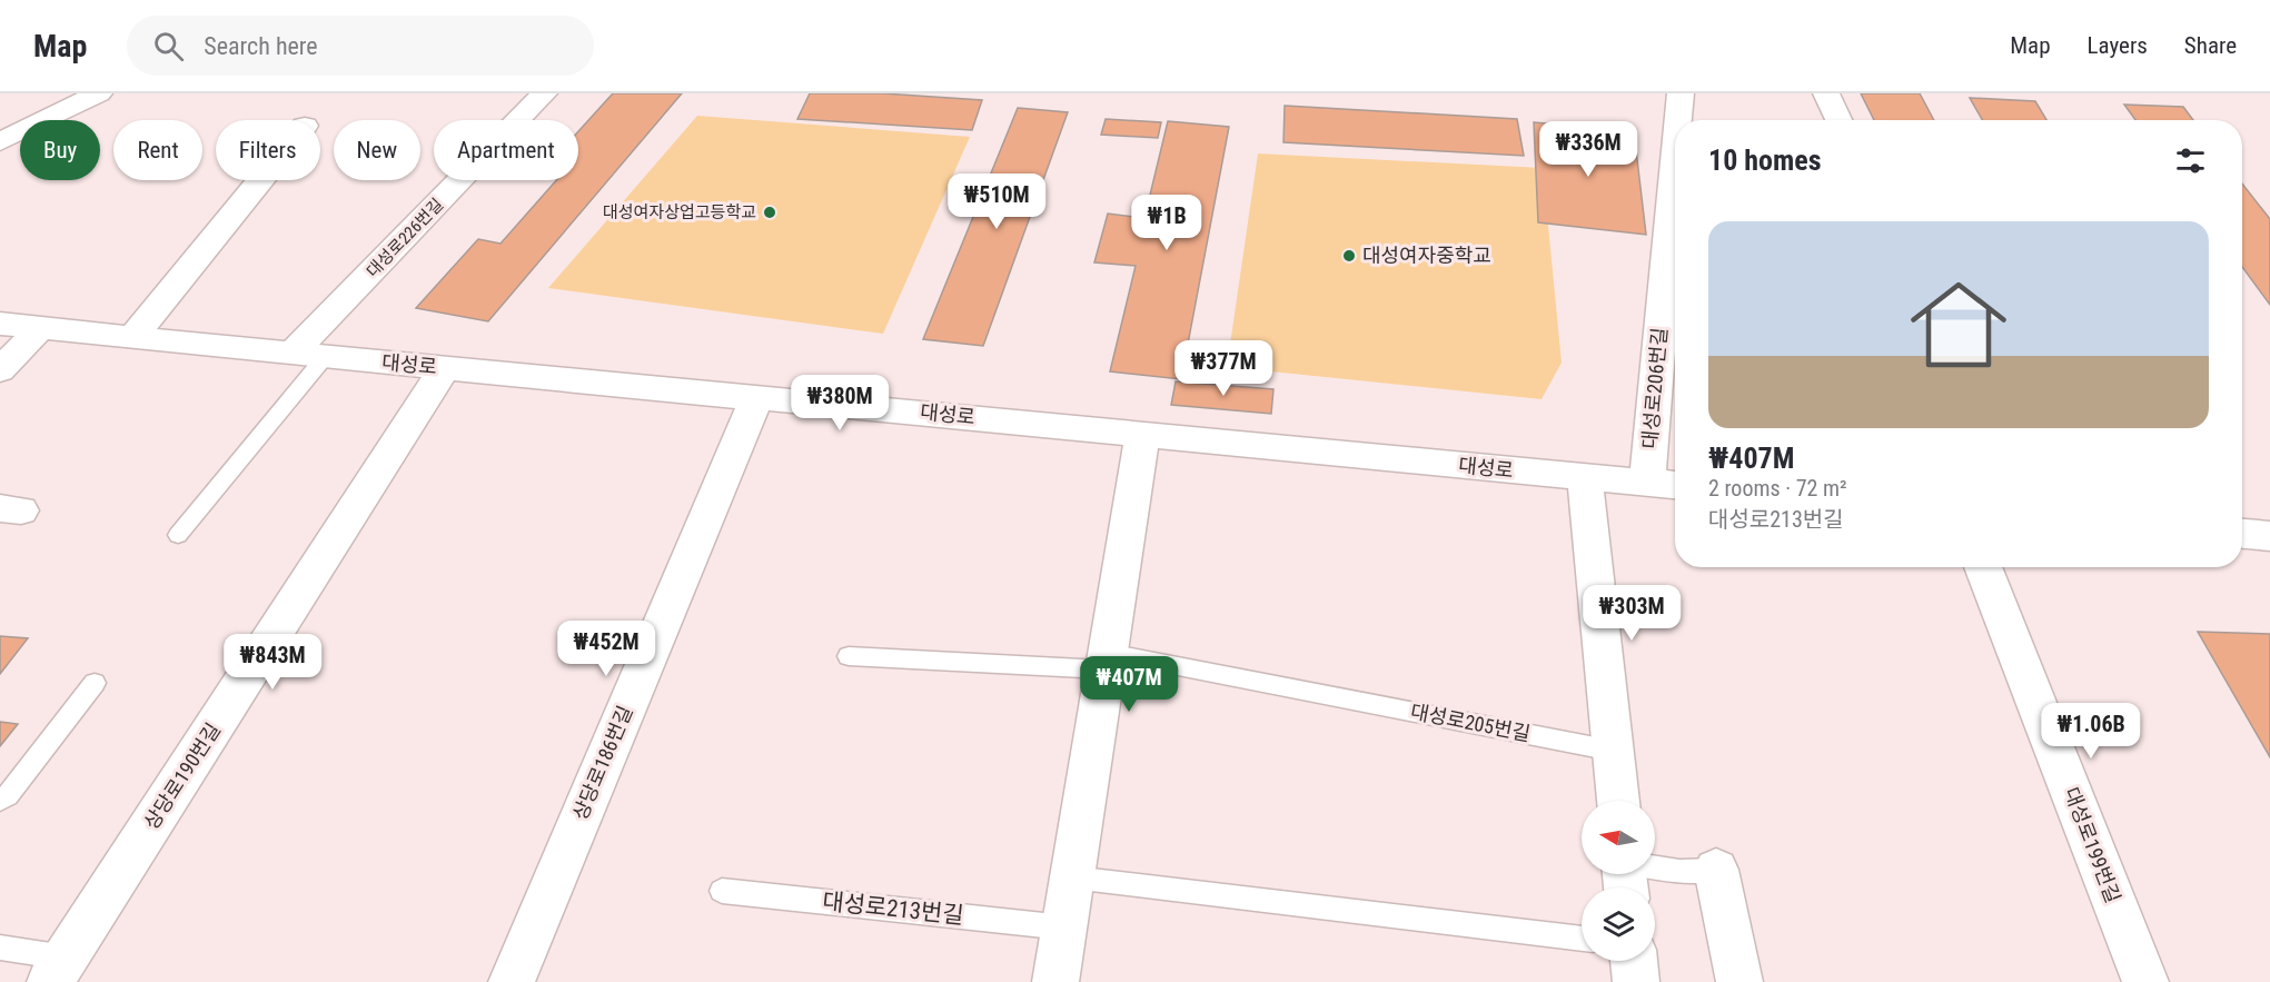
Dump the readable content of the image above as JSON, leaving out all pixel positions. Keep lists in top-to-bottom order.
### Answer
{
  "streets": {
    "street": [
      "대성로226번길",
      "대성로",
      "대성로206번길",
      "상당로186번길",
      "상당로190번길",
      "대성로199번길"
    ],
    "lane": ["대성로205번길", "대성로213번길"]
  },
  "crossings": [
    ["대성로226번길", "대성로"],
    ["대성로", "대성로206번길"],
    ["대성로", "상당로186번길"],
    ["대성로", "상당로190번길"]
  ],
  "places": ["대성여자상업고등학교", "대성여자중학교"],
  "north": "left",
  "page": {
    "header": "Map",
    "search": "Search here",
    "nav": ["Map", "Layers", "Share"],
    "chip": [
      "Buy",
      "Rent",
      "Filters",
      "New",
      "Apartment"
    ],
    "heading": "10 homes",
    "price": [
      "₩336M",
      "₩510M",
      "₩1B",
      "₩377M",
      "₩380M",
      "₩303M",
      "₩452M",
      "₩843M",
      "₩407M",
      "₩1.06B"
    ],
    "list": [
      {
        "name": "₩407M",
        "note": "2 rooms · 72 m² · 대성로213번길"
      }
    ]
  }
}
